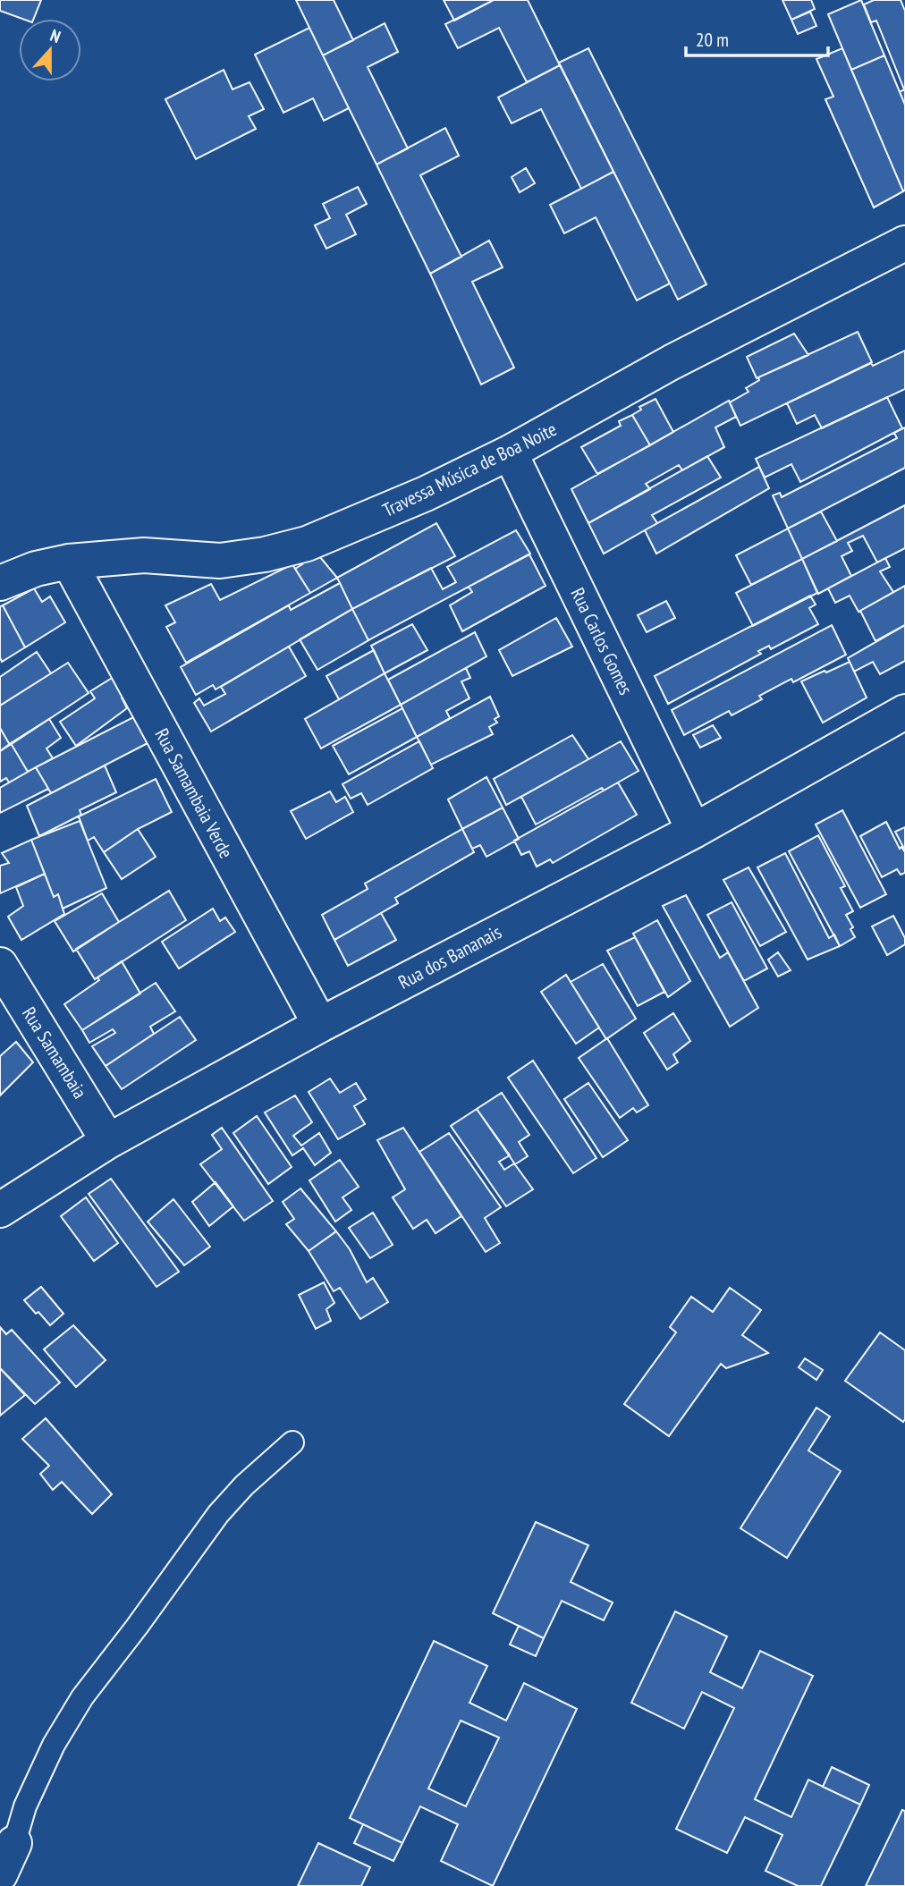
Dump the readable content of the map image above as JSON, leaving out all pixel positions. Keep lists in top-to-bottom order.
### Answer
{
  "streets": {
    "street": [
      "Travessa Música de Boa Noite",
      "Rua Carlos Gomes",
      "Rua Samambaia Verde",
      "Rua dos Bananais",
      "Rua Samambaia"
    ]
  },
  "crossings": [
    ["Travessa Música de Boa Noite", "Rua Carlos Gomes"],
    ["Travessa Música de Boa Noite", "Rua Samambaia Verde"],
    ["Rua Carlos Gomes", "Rua dos Bananais"],
    ["Rua Samambaia Verde", "Rua dos Bananais"],
    ["Rua dos Bananais", "Rua Samambaia"]
  ],
  "scale_bar": "20 m",
  "north": "top"
}
